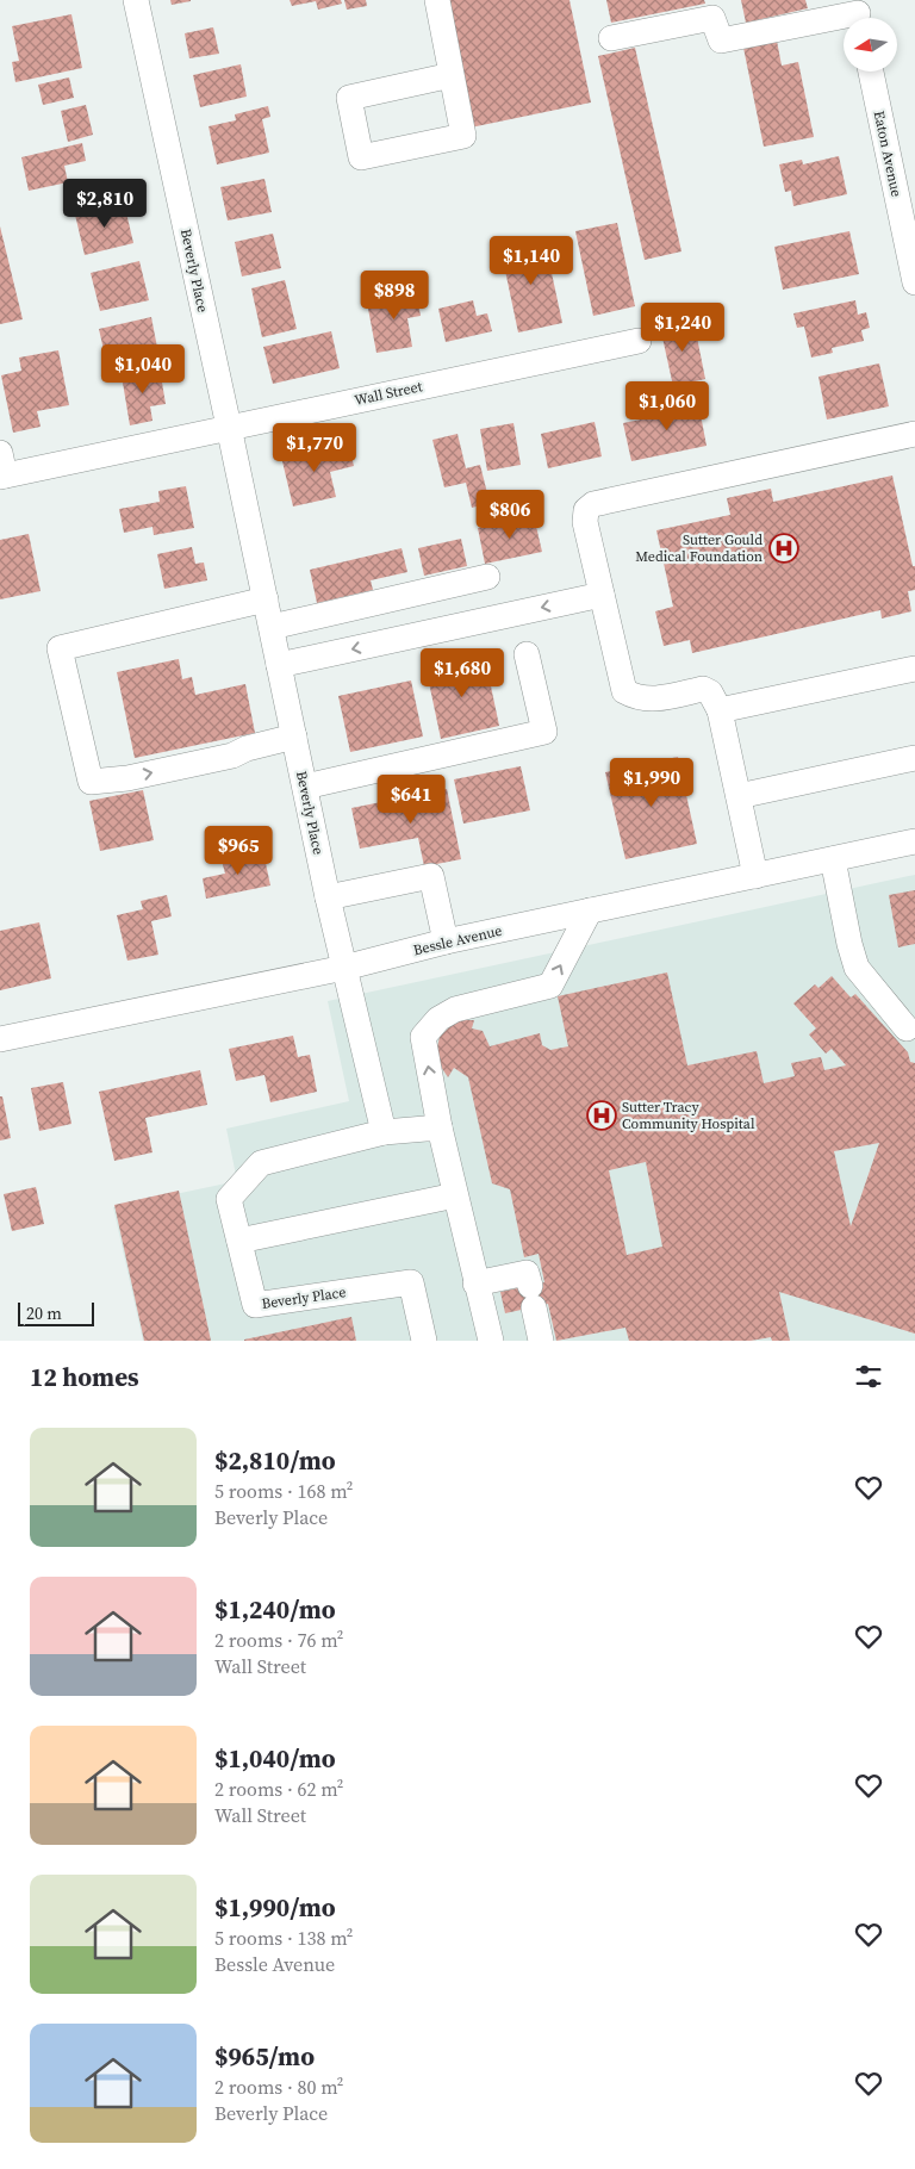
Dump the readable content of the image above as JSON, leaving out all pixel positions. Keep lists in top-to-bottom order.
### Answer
{
  "streets": {
    "street": [
      "Eaton Avenue",
      "Beverly Place",
      "Wall Street",
      "Bessle Avenue"
    ]
  },
  "crossings": [
    ["Beverly Place", "Wall Street"],
    ["Beverly Place", "Bessle Avenue"]
  ],
  "places": {
    "hospital": ["Sutter Gould Medical Foundation", "Sutter Tracy Community Hospital"]
  },
  "scale_bar": "20 m",
  "north": "left",
  "page": {
    "price": [
      "$2,810",
      "$1,140",
      "$898",
      "$1,240",
      "$1,040",
      "$1,060",
      "$1,770",
      "$806",
      "$1,680",
      "$1,990",
      "$641",
      "$965"
    ],
    "scale": "20 m",
    "heading": "12 homes",
    "list": [
      {
        "name": "$2,810/mo",
        "note": "5 rooms · 168 m² · Beverly Place"
      },
      {
        "name": "$1,240/mo",
        "note": "2 rooms · 76 m² · Wall Street"
      },
      {
        "name": "$1,040/mo",
        "note": "2 rooms · 62 m² · Wall Street"
      },
      {
        "name": "$1,990/mo",
        "note": "5 rooms · 138 m² · Bessle Avenue"
      },
      {
        "name": "$965/mo",
        "note": "2 rooms · 80 m² · Beverly Place"
      }
    ]
  }
}
